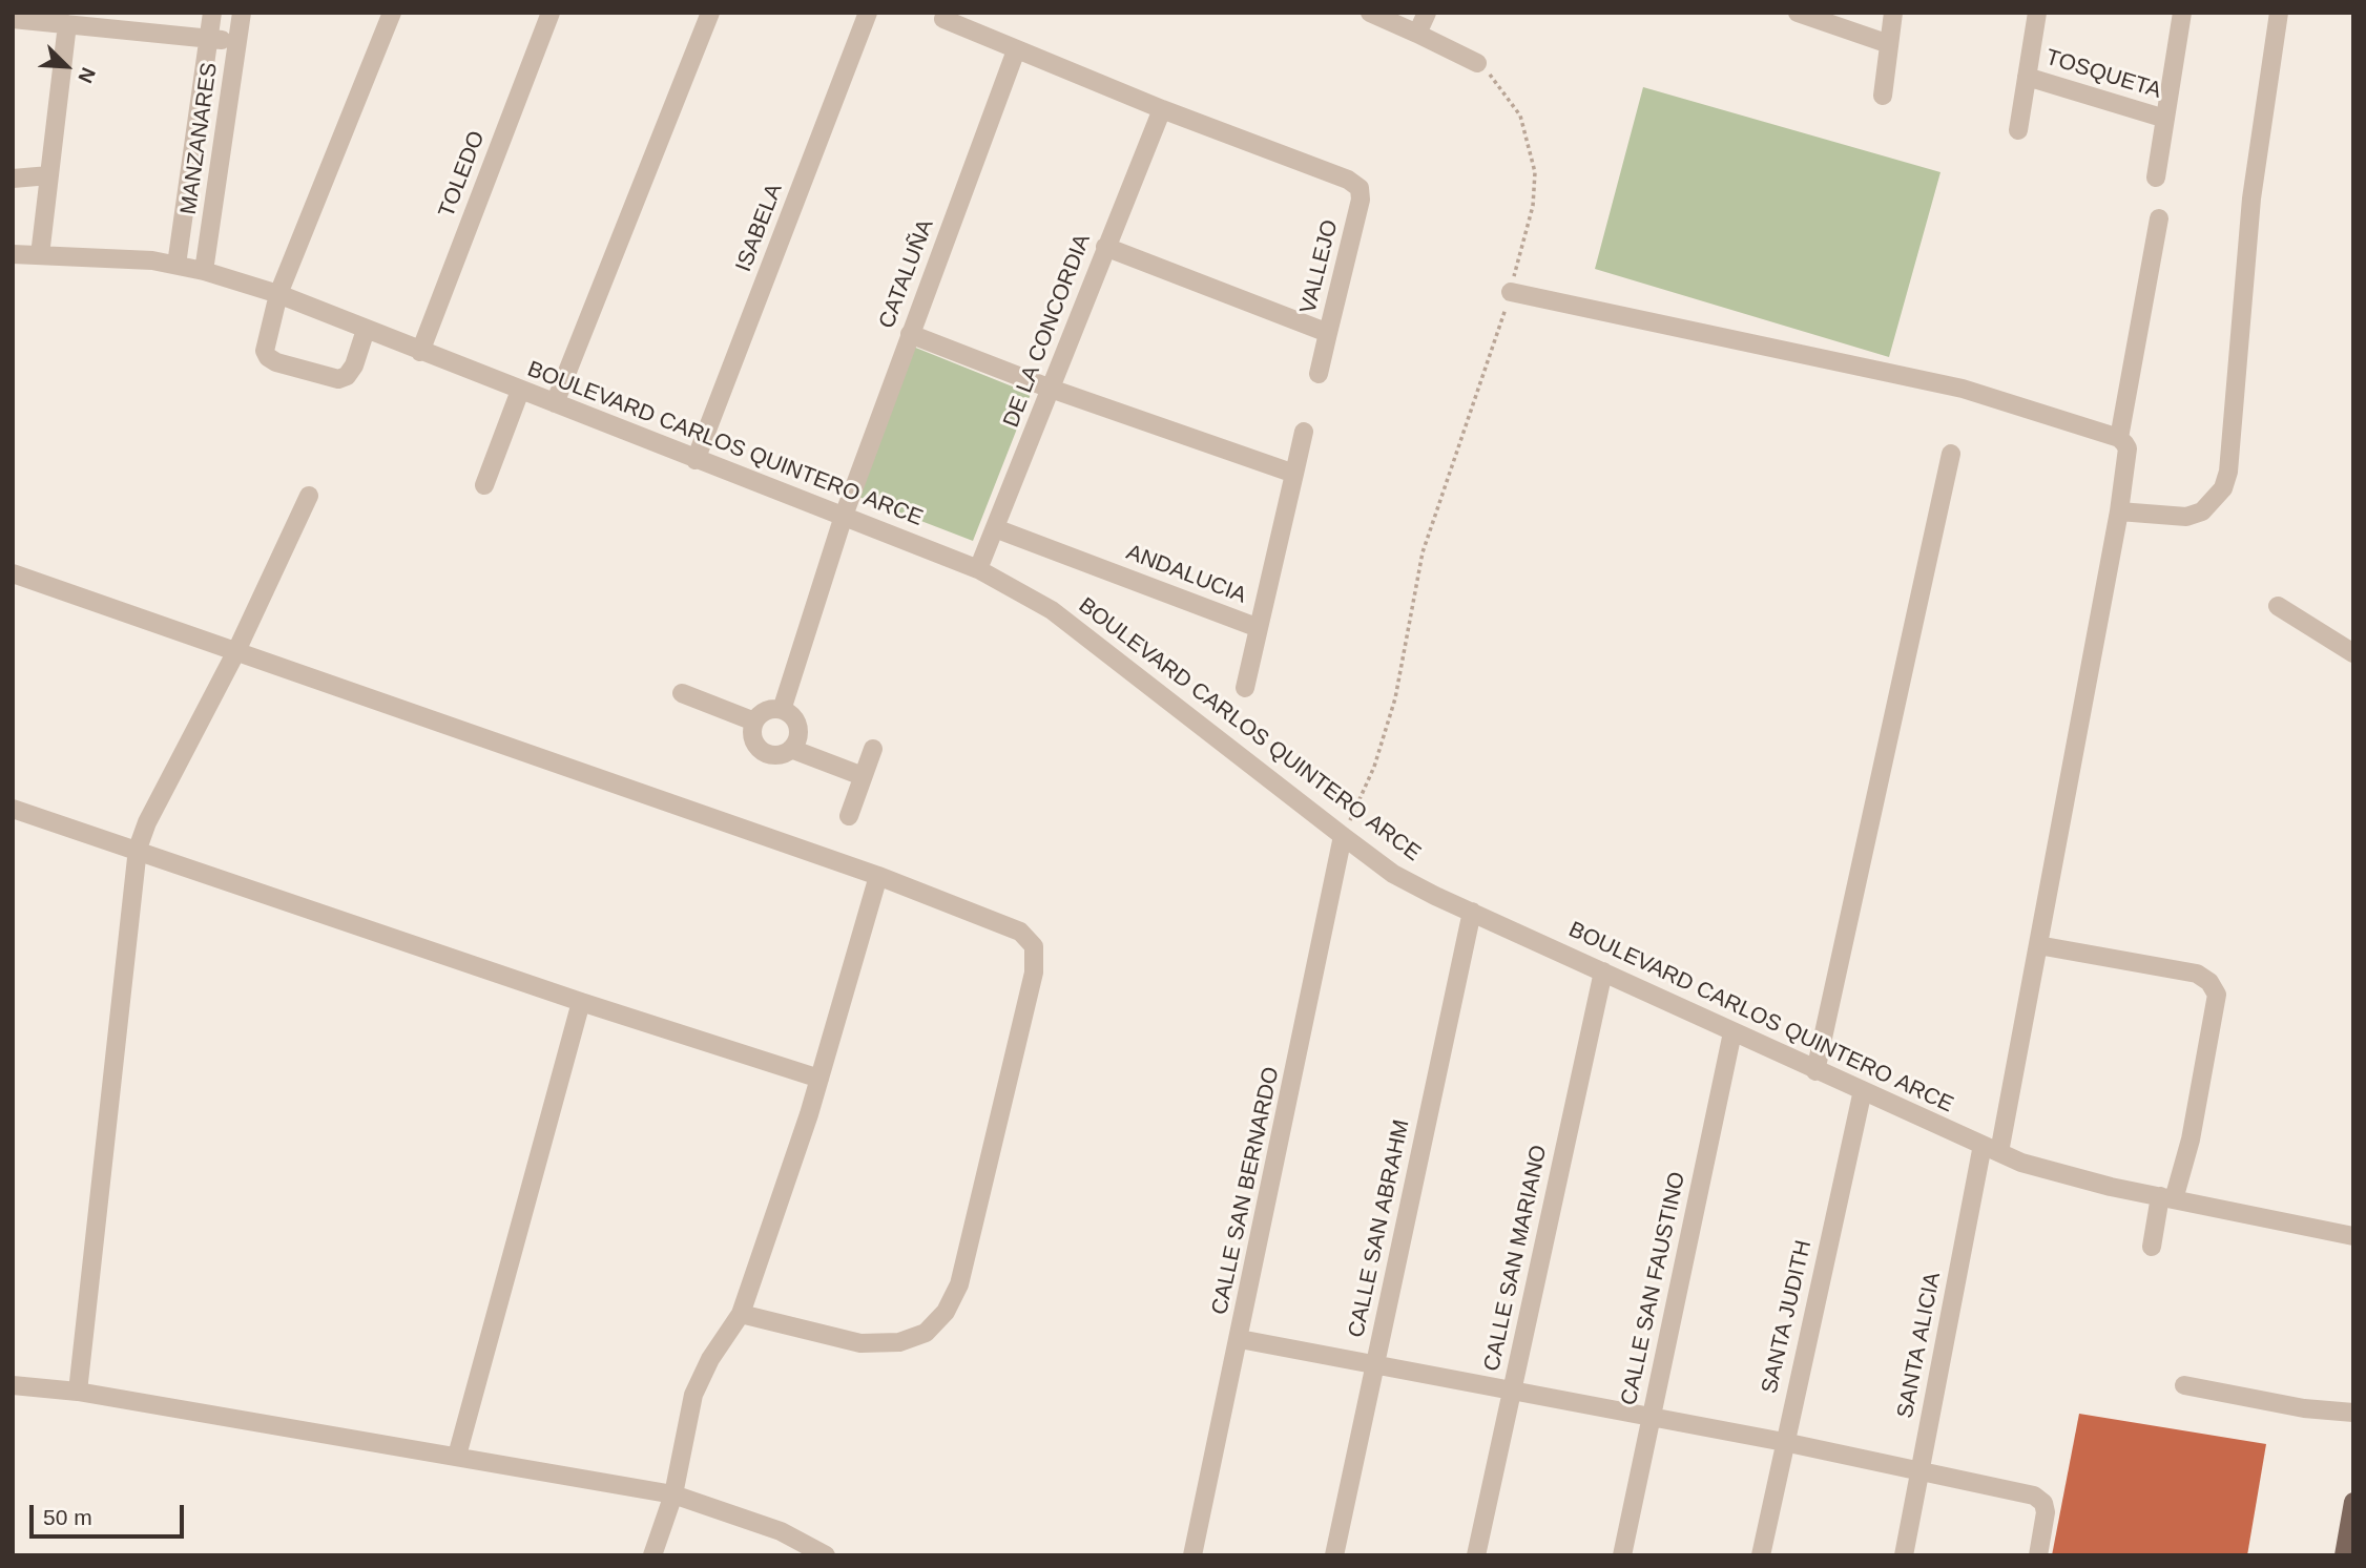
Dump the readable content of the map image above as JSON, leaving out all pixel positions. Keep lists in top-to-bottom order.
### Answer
{
  "streets": {
    "street": [
      "TOSQUETA",
      "MANZANARES",
      "TOLEDO",
      "ISABELA",
      "VALLEJO",
      "CATALUÑA",
      "DE LA CONCORDIA",
      "BOULEVARD CARLOS QUINTERO ARCE",
      "ANDALUCIA",
      "CALLE SAN BERNARDO",
      "CALLE SAN ABRAHM",
      "CALLE SAN MARIANO",
      "CALLE SAN FAUSTINO",
      "SANTA JUDITH",
      "SANTA ALICIA"
    ]
  },
  "crossings": [
    ["MANZANARES", "BOULEVARD CARLOS QUINTERO ARCE"],
    ["TOLEDO", "BOULEVARD CARLOS QUINTERO ARCE"],
    ["ISABELA", "BOULEVARD CARLOS QUINTERO ARCE"],
    ["VALLEJO", "DE LA CONCORDIA"],
    ["CATALUÑA", "BOULEVARD CARLOS QUINTERO ARCE"],
    ["DE LA CONCORDIA", "BOULEVARD CARLOS QUINTERO ARCE"],
    ["DE LA CONCORDIA", "ANDALUCIA"],
    ["BOULEVARD CARLOS QUINTERO ARCE", "CALLE SAN BERNARDO"],
    ["BOULEVARD CARLOS QUINTERO ARCE", "CALLE SAN ABRAHM"],
    ["BOULEVARD CARLOS QUINTERO ARCE", "CALLE SAN MARIANO"],
    ["BOULEVARD CARLOS QUINTERO ARCE", "CALLE SAN FAUSTINO"],
    ["BOULEVARD CARLOS QUINTERO ARCE", "SANTA JUDITH"],
    ["BOULEVARD CARLOS QUINTERO ARCE", "SANTA ALICIA"]
  ],
  "scale_bar": "50 m",
  "north": "bottom right"
}
